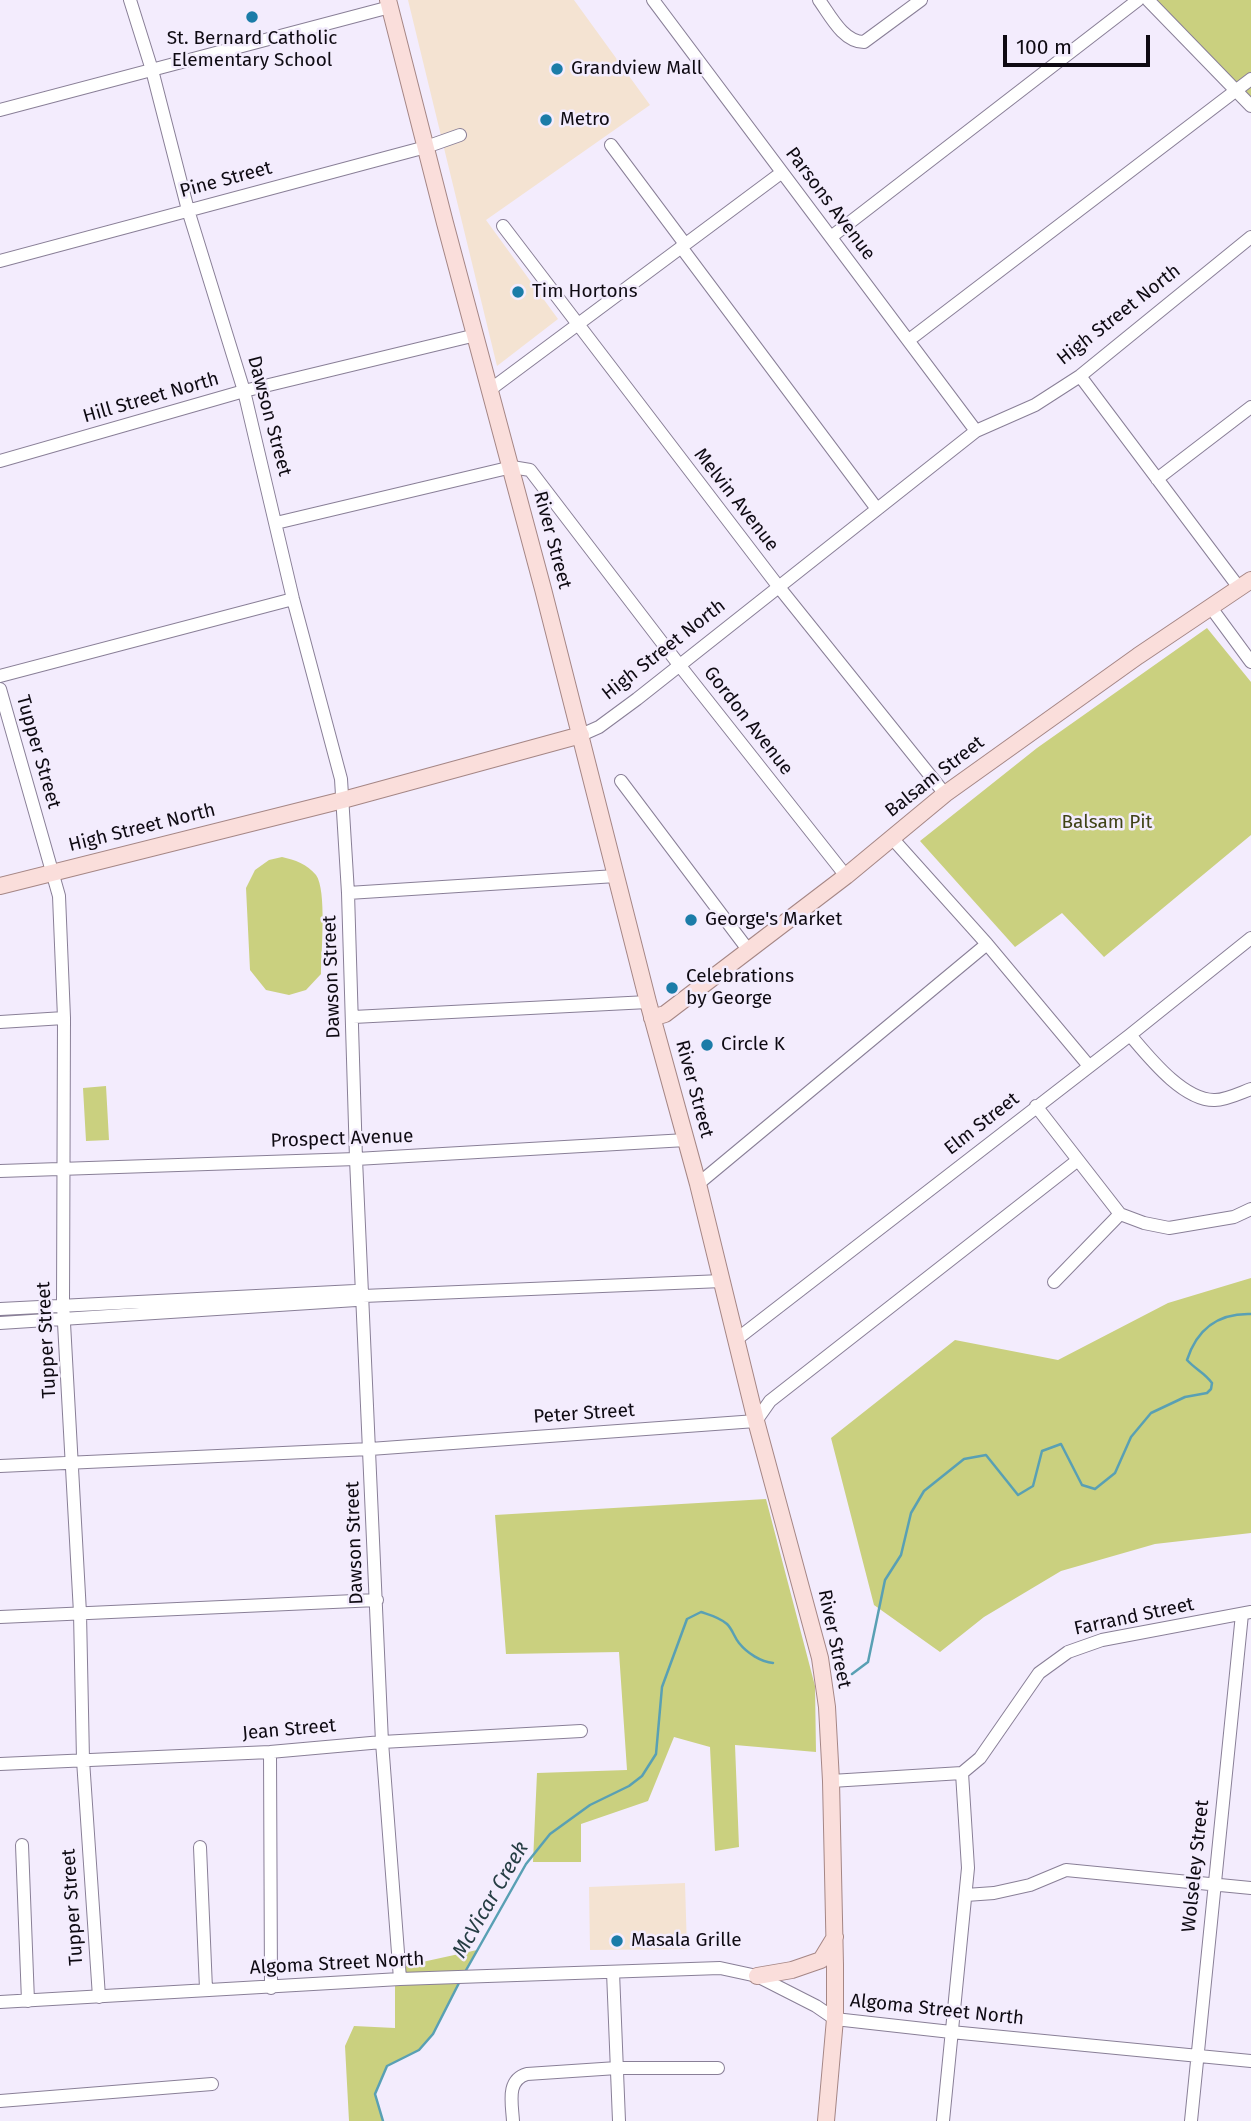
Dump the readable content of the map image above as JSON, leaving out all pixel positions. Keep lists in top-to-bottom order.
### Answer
{
  "streets": {
    "main road": ["High Street North", "River Street", "Balsam Street"],
    "street": [
      "Pine Street",
      "Parsons Avenue",
      "Hill Street North",
      "Dawson Street",
      "Melvin Avenue",
      "Gordon Avenue",
      "Tupper Street",
      "Elm Street",
      "Prospect Avenue",
      "Peter Street",
      "Farrand Street",
      "Jean Street",
      "Wolseley Street",
      "Algoma Street North"
    ]
  },
  "crossings": [
    ["Pine Street", "Dawson Street"],
    ["Pine Street", "River Street"],
    ["Parsons Avenue", "High Street North"],
    ["High Street North", "Dawson Street"],
    ["High Street North", "Melvin Avenue"],
    ["High Street North", "River Street"],
    ["High Street North", "Gordon Avenue"],
    ["High Street North", "Tupper Street"],
    ["Hill Street North", "Dawson Street"],
    ["Hill Street North", "River Street"],
    ["Dawson Street", "Prospect Avenue"],
    ["Dawson Street", "Peter Street"],
    ["Dawson Street", "Jean Street"],
    ["Dawson Street", "Algoma Street North"],
    ["Melvin Avenue", "Balsam Street"],
    ["River Street", "Gordon Avenue"],
    ["River Street", "Balsam Street"],
    ["River Street", "Elm Street"],
    ["River Street", "Prospect Avenue"],
    ["River Street", "Peter Street"],
    ["River Street", "Algoma Street North"],
    ["Gordon Avenue", "Balsam Street"],
    ["Tupper Street", "Prospect Avenue"],
    ["Tupper Street", "Peter Street"],
    ["Tupper Street", "Jean Street"],
    ["Tupper Street", "Algoma Street North"],
    ["Farrand Street", "Wolseley Street"],
    ["Wolseley Street", "Algoma Street North"]
  ],
  "water": ["McVicar Creek"],
  "parks": ["Balsam Pit"],
  "places": [
    "St. Bernard Catholic Elementary School",
    "Grandview Mall",
    "Metro",
    "Tim Hortons",
    "George's Market",
    "Celebrations by George",
    "Circle K",
    "Masala Grille"
  ],
  "scale_bar": "100 m"
}
